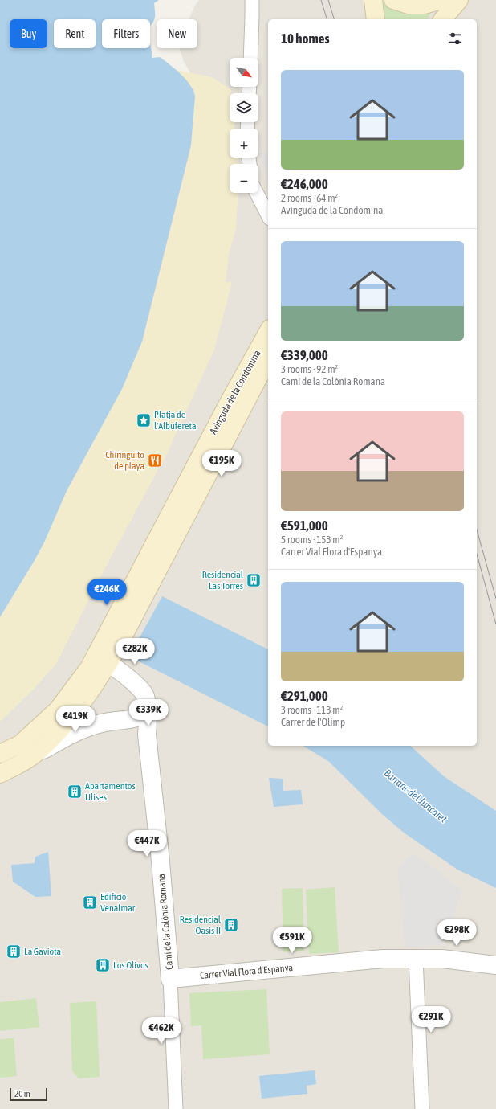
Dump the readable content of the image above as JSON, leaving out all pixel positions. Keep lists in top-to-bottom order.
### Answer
{
  "streets": {
    "main road": ["Avinguda de la Condomina"],
    "street": ["Camí de la Colònia Romana", "Carrer Vial Flora d'Espanya"]
  },
  "crossings": [
    ["Avinguda de la Condomina", "Camí de la Colònia Romana"],
    ["Camí de la Colònia Romana", "Carrer Vial Flora d'Espanya"]
  ],
  "water": ["Barranc del Juncaret"],
  "places": {
    "place": ["Platja de l'Albufereta"],
    "restaurant": ["Chiringuito de playa"],
    "building": [
      "Residencial Las Torres",
      "Apartamentos Ulises",
      "Edificio Venalmar",
      "Residencial Oasis II",
      "La Gaviota",
      "Los Olivos"
    ]
  },
  "scale_bar": "20 m",
  "north": "bottom right",
  "page": {
    "chip": [
      "Buy",
      "Rent",
      "Filters",
      "New"
    ],
    "heading": "10 homes",
    "map_buttons": ["+", "−"],
    "list": [
      {
        "name": "€246,000",
        "note": "2 rooms · 64 m² · Avinguda de la Condomina"
      },
      {
        "name": "€339,000",
        "note": "3 rooms · 92 m² · Camí de la Colònia Romana"
      },
      {
        "name": "€591,000",
        "note": "5 rooms · 153 m² · Carrer Vial Flora d'Espanya"
      },
      {
        "name": "€291,000",
        "note": "3 rooms · 113 m² · Carrer de l'Olimp"
      }
    ],
    "price": [
      "€195K",
      "€246K",
      "€282K",
      "€339K",
      "€419K",
      "€447K",
      "€298K",
      "€591K",
      "€291K",
      "€462K"
    ],
    "scale": "20 m"
  }
}
